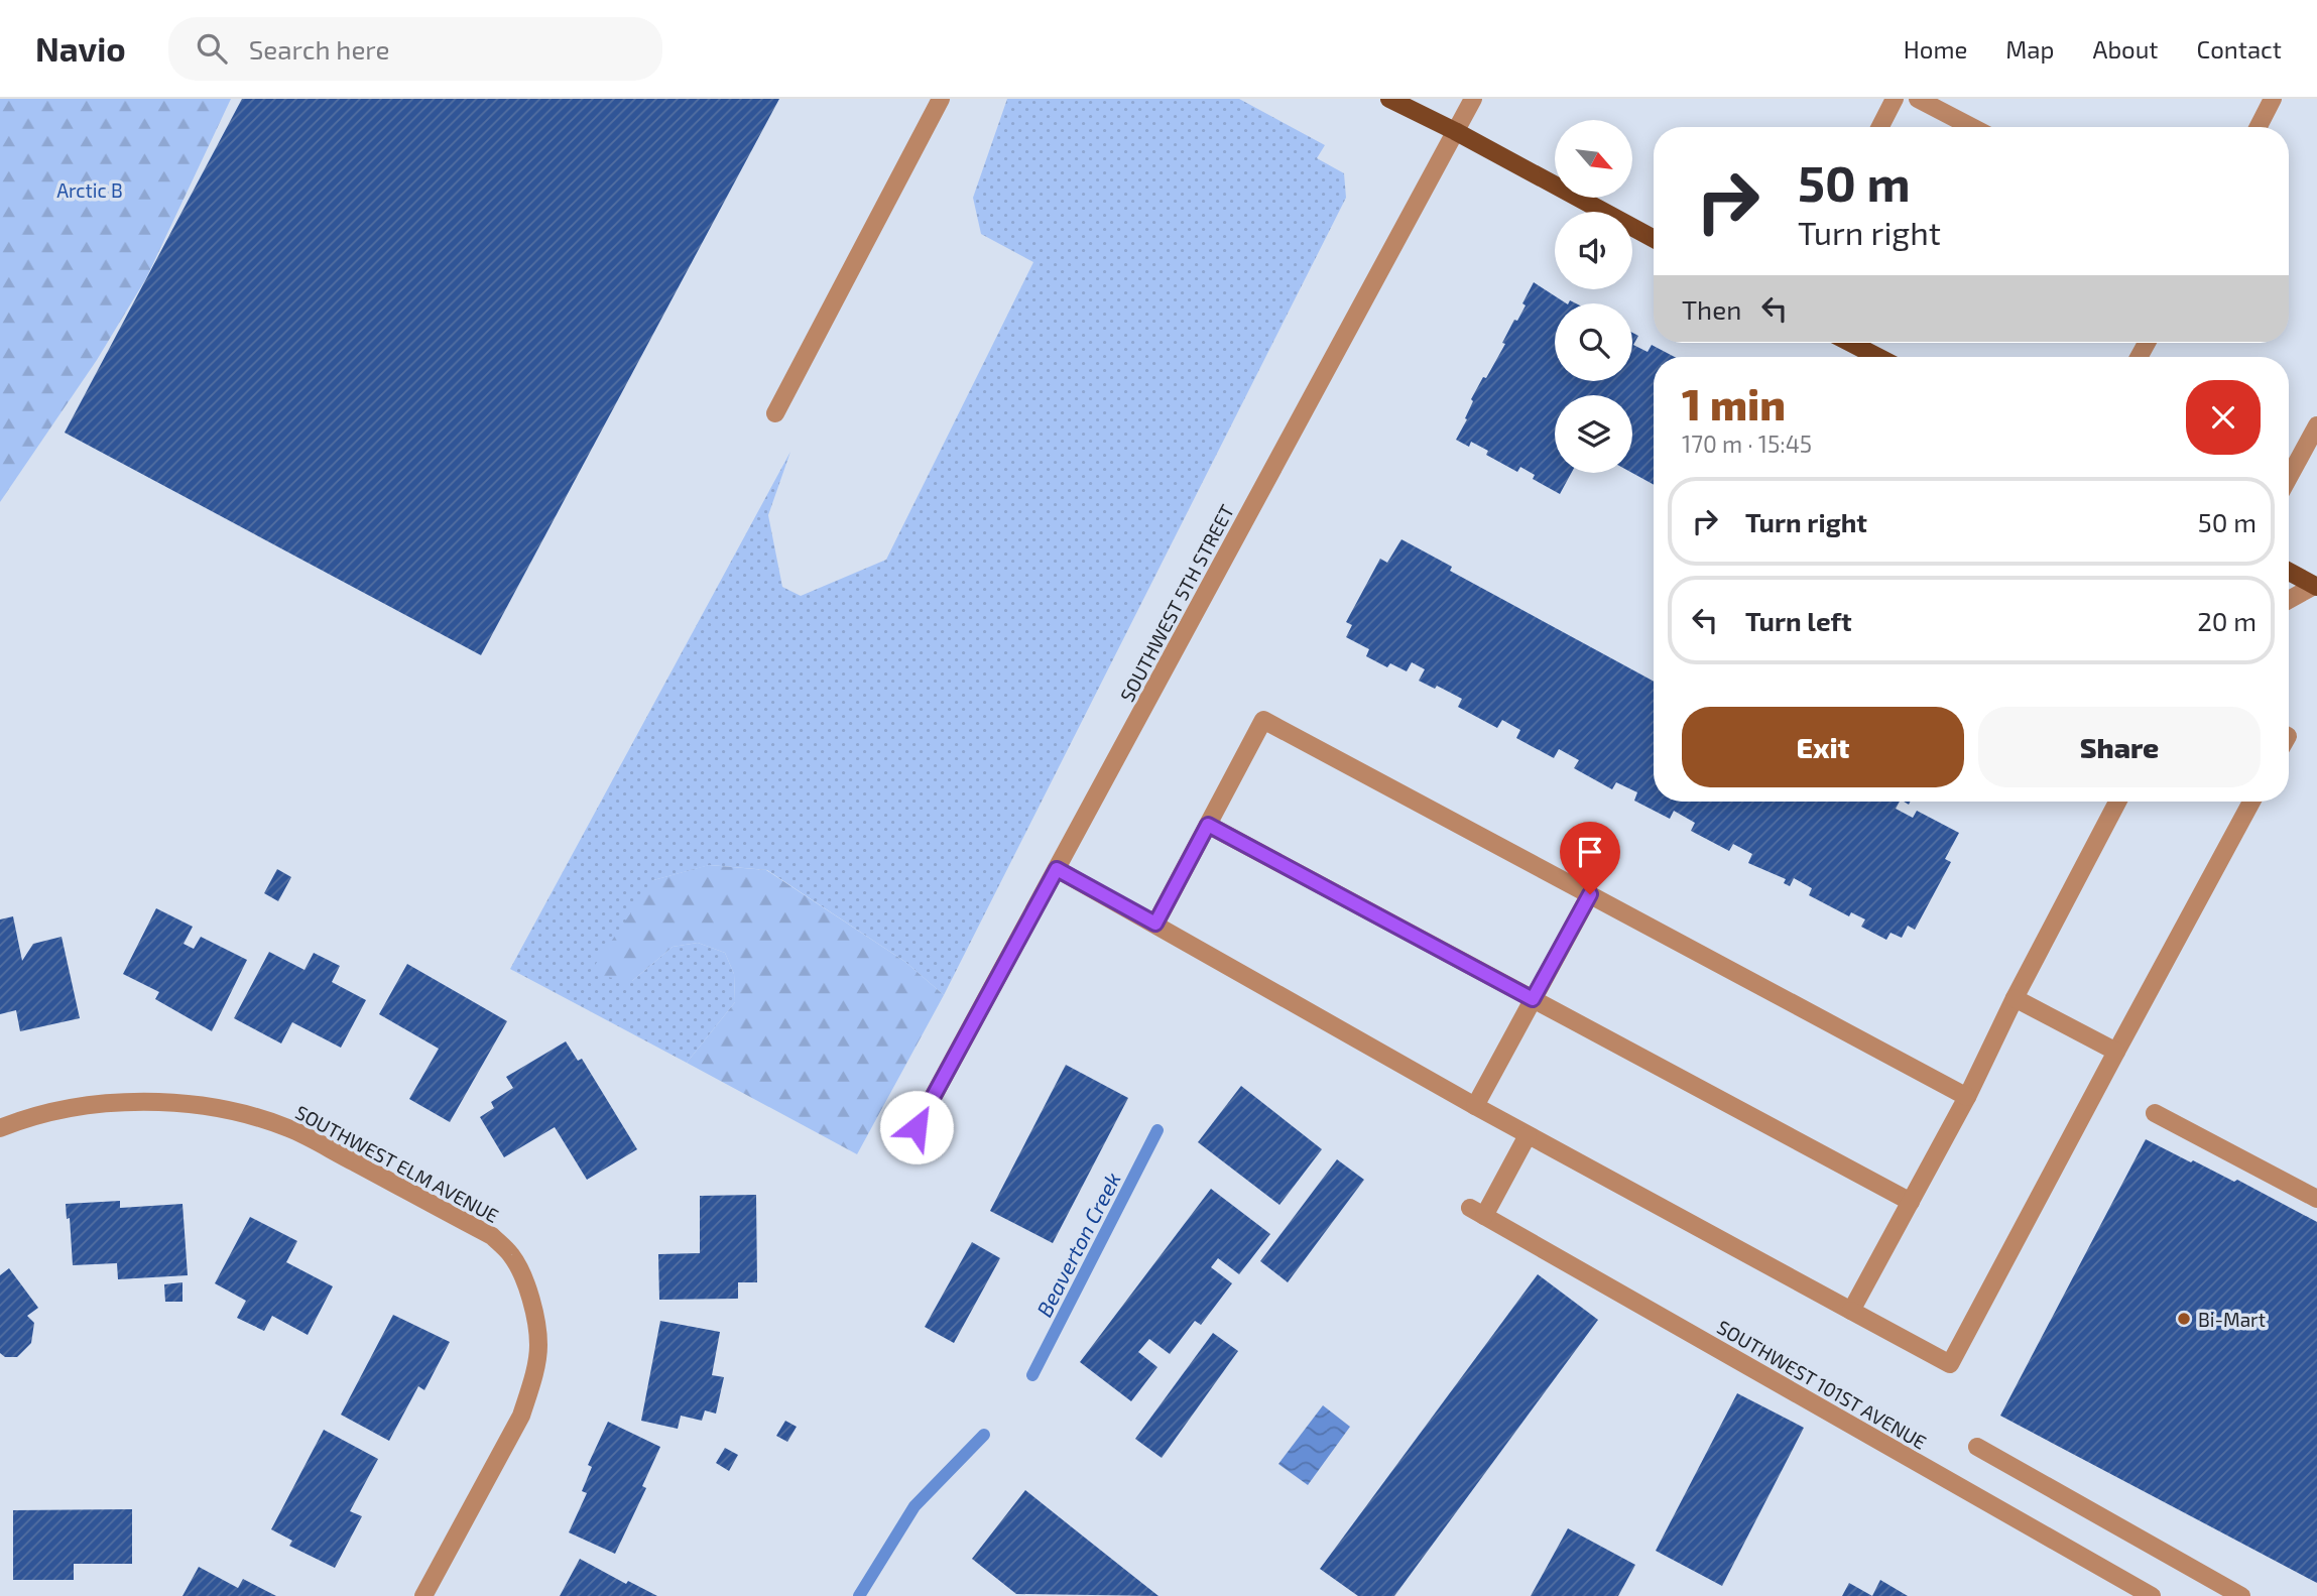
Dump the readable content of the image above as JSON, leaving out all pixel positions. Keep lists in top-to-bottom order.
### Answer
{
  "streets": {
    "street": ["SOUTHWEST 5TH STREET", "SOUTHWEST ELM AVENUE", "SOUTHWEST 101ST AVENUE"]
  },
  "water": ["Beaverton Creek"],
  "parks": ["Arctic B"],
  "places": ["Bi-Mart"],
  "north": "bottom right",
  "page": {
    "header": "Navio",
    "search": "Search here",
    "nav": [
      "Home",
      "Map",
      "About",
      "Contact"
    ],
    "turn": ["50 m", "Turn right"],
    "then": "Then",
    "heading": ["1 min", "170 m · 15:45"],
    "list": [
      {
        "name": "Turn right",
        "value": "50 m"
      },
      {
        "name": "Turn left",
        "value": "20 m"
      }
    ],
    "buttons": ["Exit", "Share"]
  }
}
